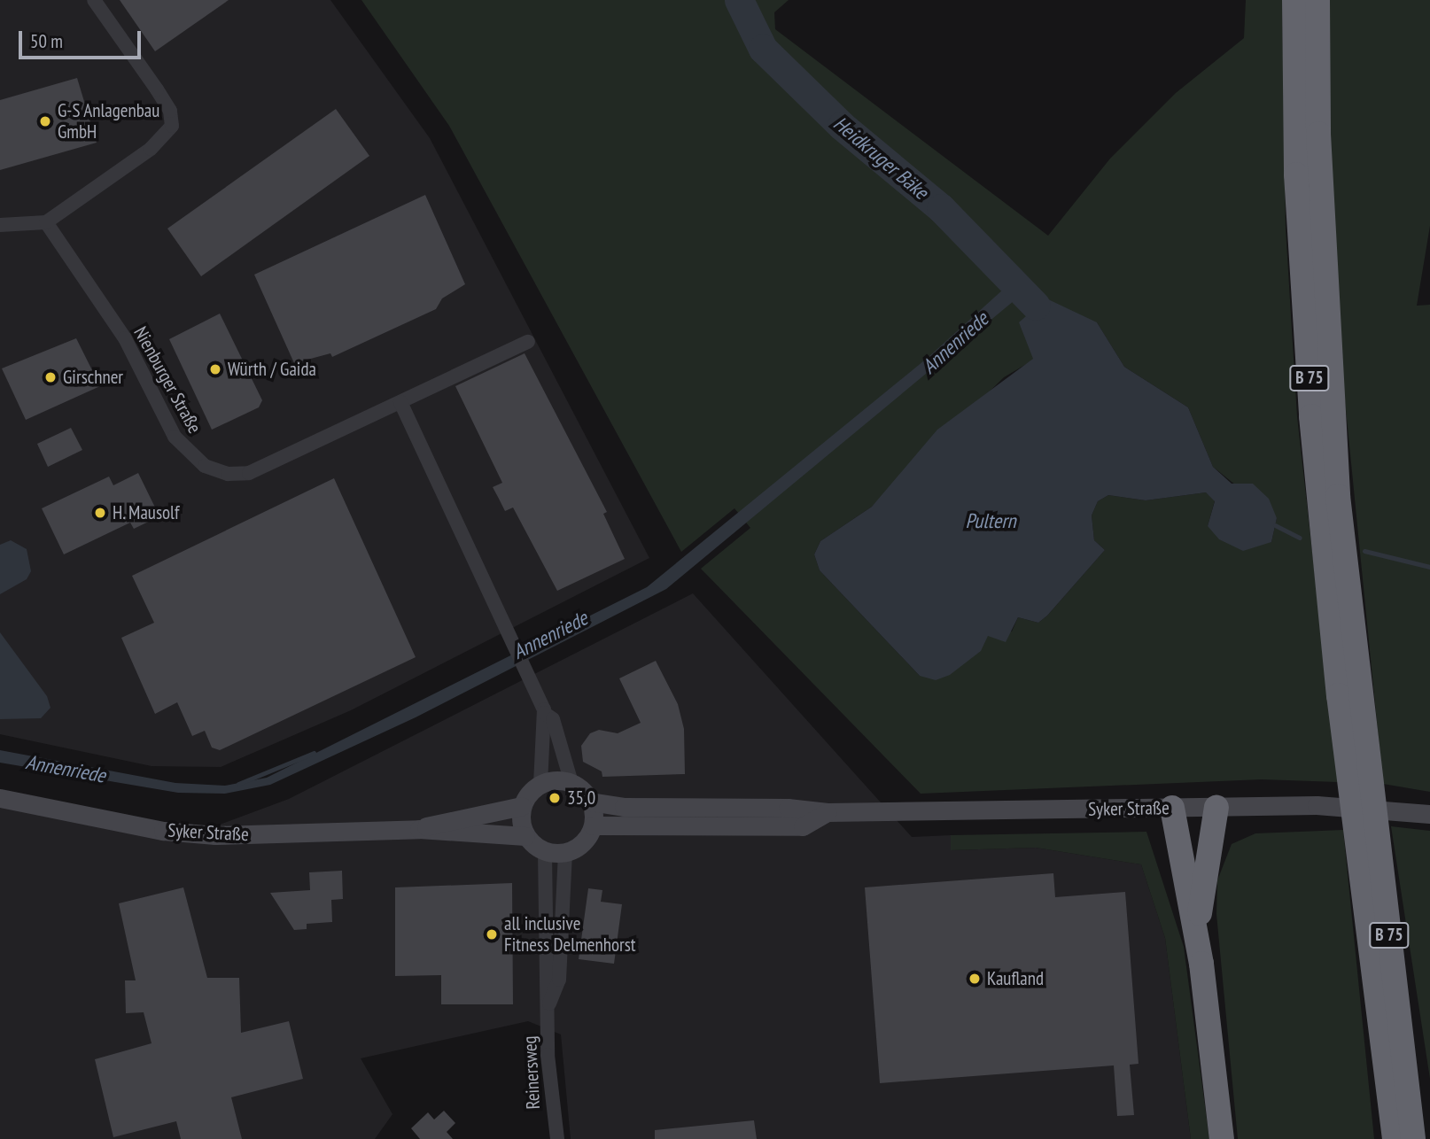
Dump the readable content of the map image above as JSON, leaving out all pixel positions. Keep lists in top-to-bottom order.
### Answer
{
  "streets": {
    "highway": ["B 75"],
    "main road": ["Syker Straße"],
    "street": ["Nienburger Straße", "Reinersweg"]
  },
  "crossings": [
    ["Syker Straße", "Reinersweg"]
  ],
  "water": ["Heidkruger Bäke", "Annenriede", "Pultern"],
  "places": [
    "G-S Anlagenbau GmbH",
    "Würth / Gaida",
    "Girschner",
    "H. Mausolf",
    "35,0",
    "all inclusive Fitness Delmenhorst",
    "Kaufland"
  ],
  "scale_bar": "50 m"
}
